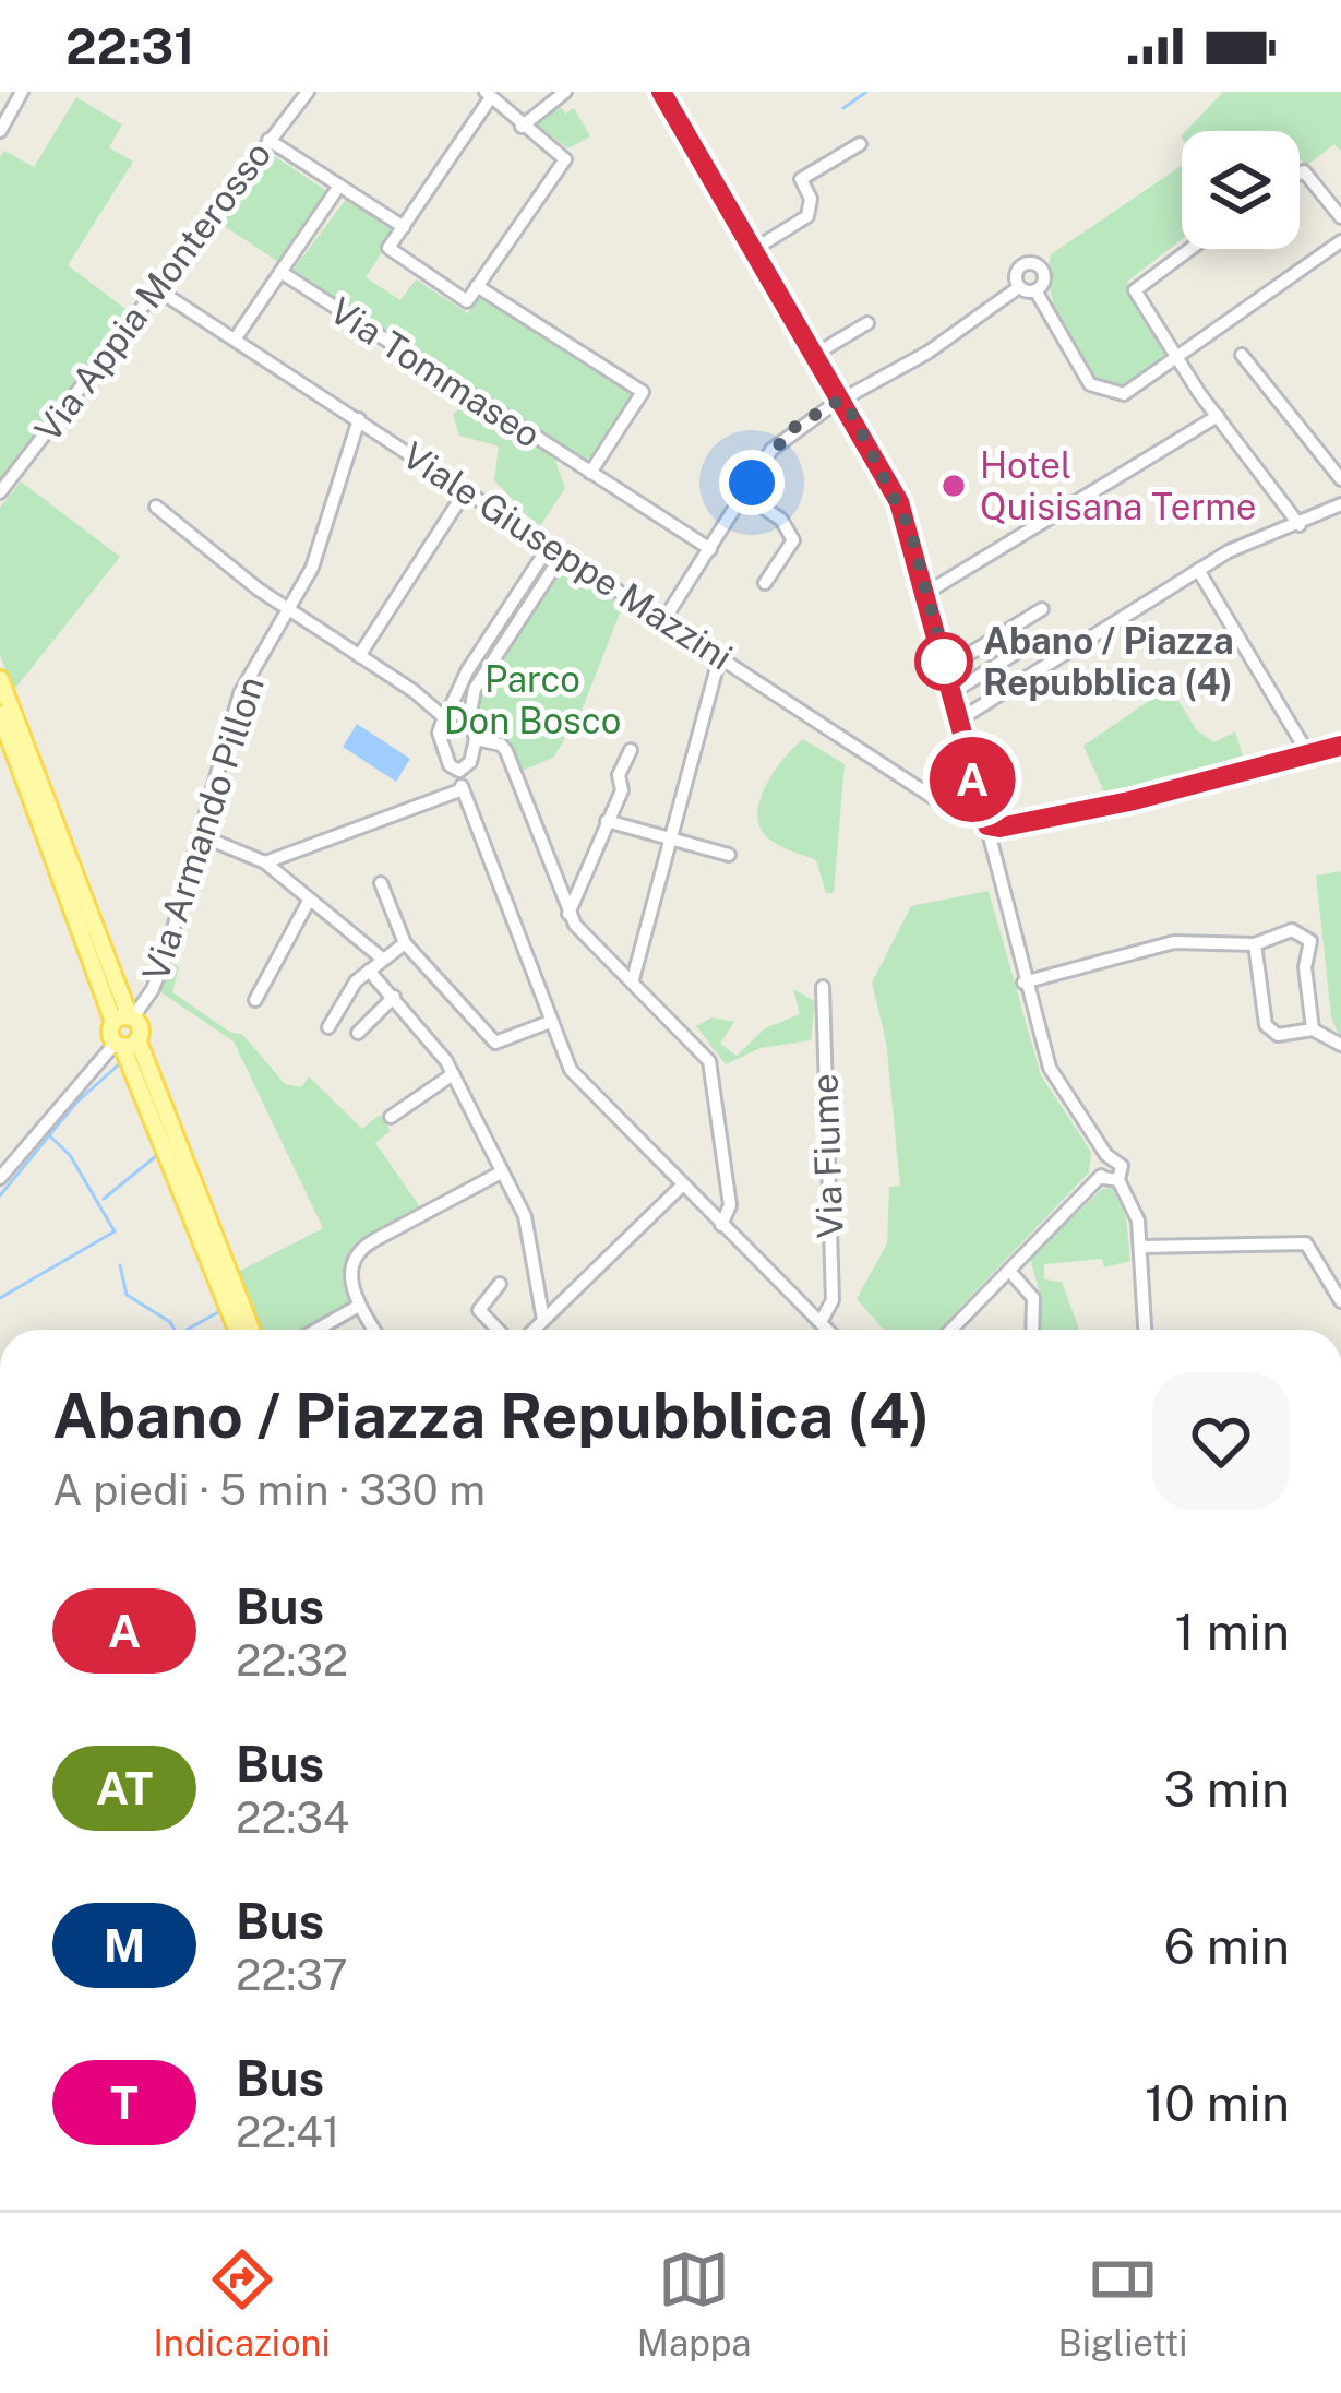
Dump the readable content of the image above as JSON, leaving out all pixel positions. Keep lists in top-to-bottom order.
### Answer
{
  "streets": {
    "street": [
      "Via Appia Monterosso",
      "Via Tommaseo",
      "Viale Giuseppe Mazzini",
      "Via Armando Pillon",
      "Via Fiume"
    ]
  },
  "crossings": [
    ["Via Appia Monterosso", "Viale Giuseppe Mazzini"],
    ["Viale Giuseppe Mazzini", "Via Armando Pillon"]
  ],
  "parks": ["Parco Don Bosco"],
  "places": ["Hotel Quisisana Terme", "Abano / Piazza Repubblica (4)"],
  "lines": ["bus line A"],
  "page": {
    "status": "22:31",
    "on_map": "A",
    "heading": ["Abano / Piazza Repubblica (4)", "A piedi · 5 min · 330 m"],
    "list": [
      {
        "mark": "A",
        "name": "Bus",
        "note": "22:32",
        "value": "1 min"
      },
      {
        "mark": "AT",
        "name": "Bus",
        "note": "22:34",
        "value": "3 min"
      },
      {
        "mark": "M",
        "name": "Bus",
        "note": "22:37",
        "value": "6 min"
      },
      {
        "mark": "T",
        "name": "Bus",
        "note": "22:41",
        "value": "10 min"
      }
    ],
    "tabs": ["Indicazioni", "Mappa", "Biglietti"]
  }
}
